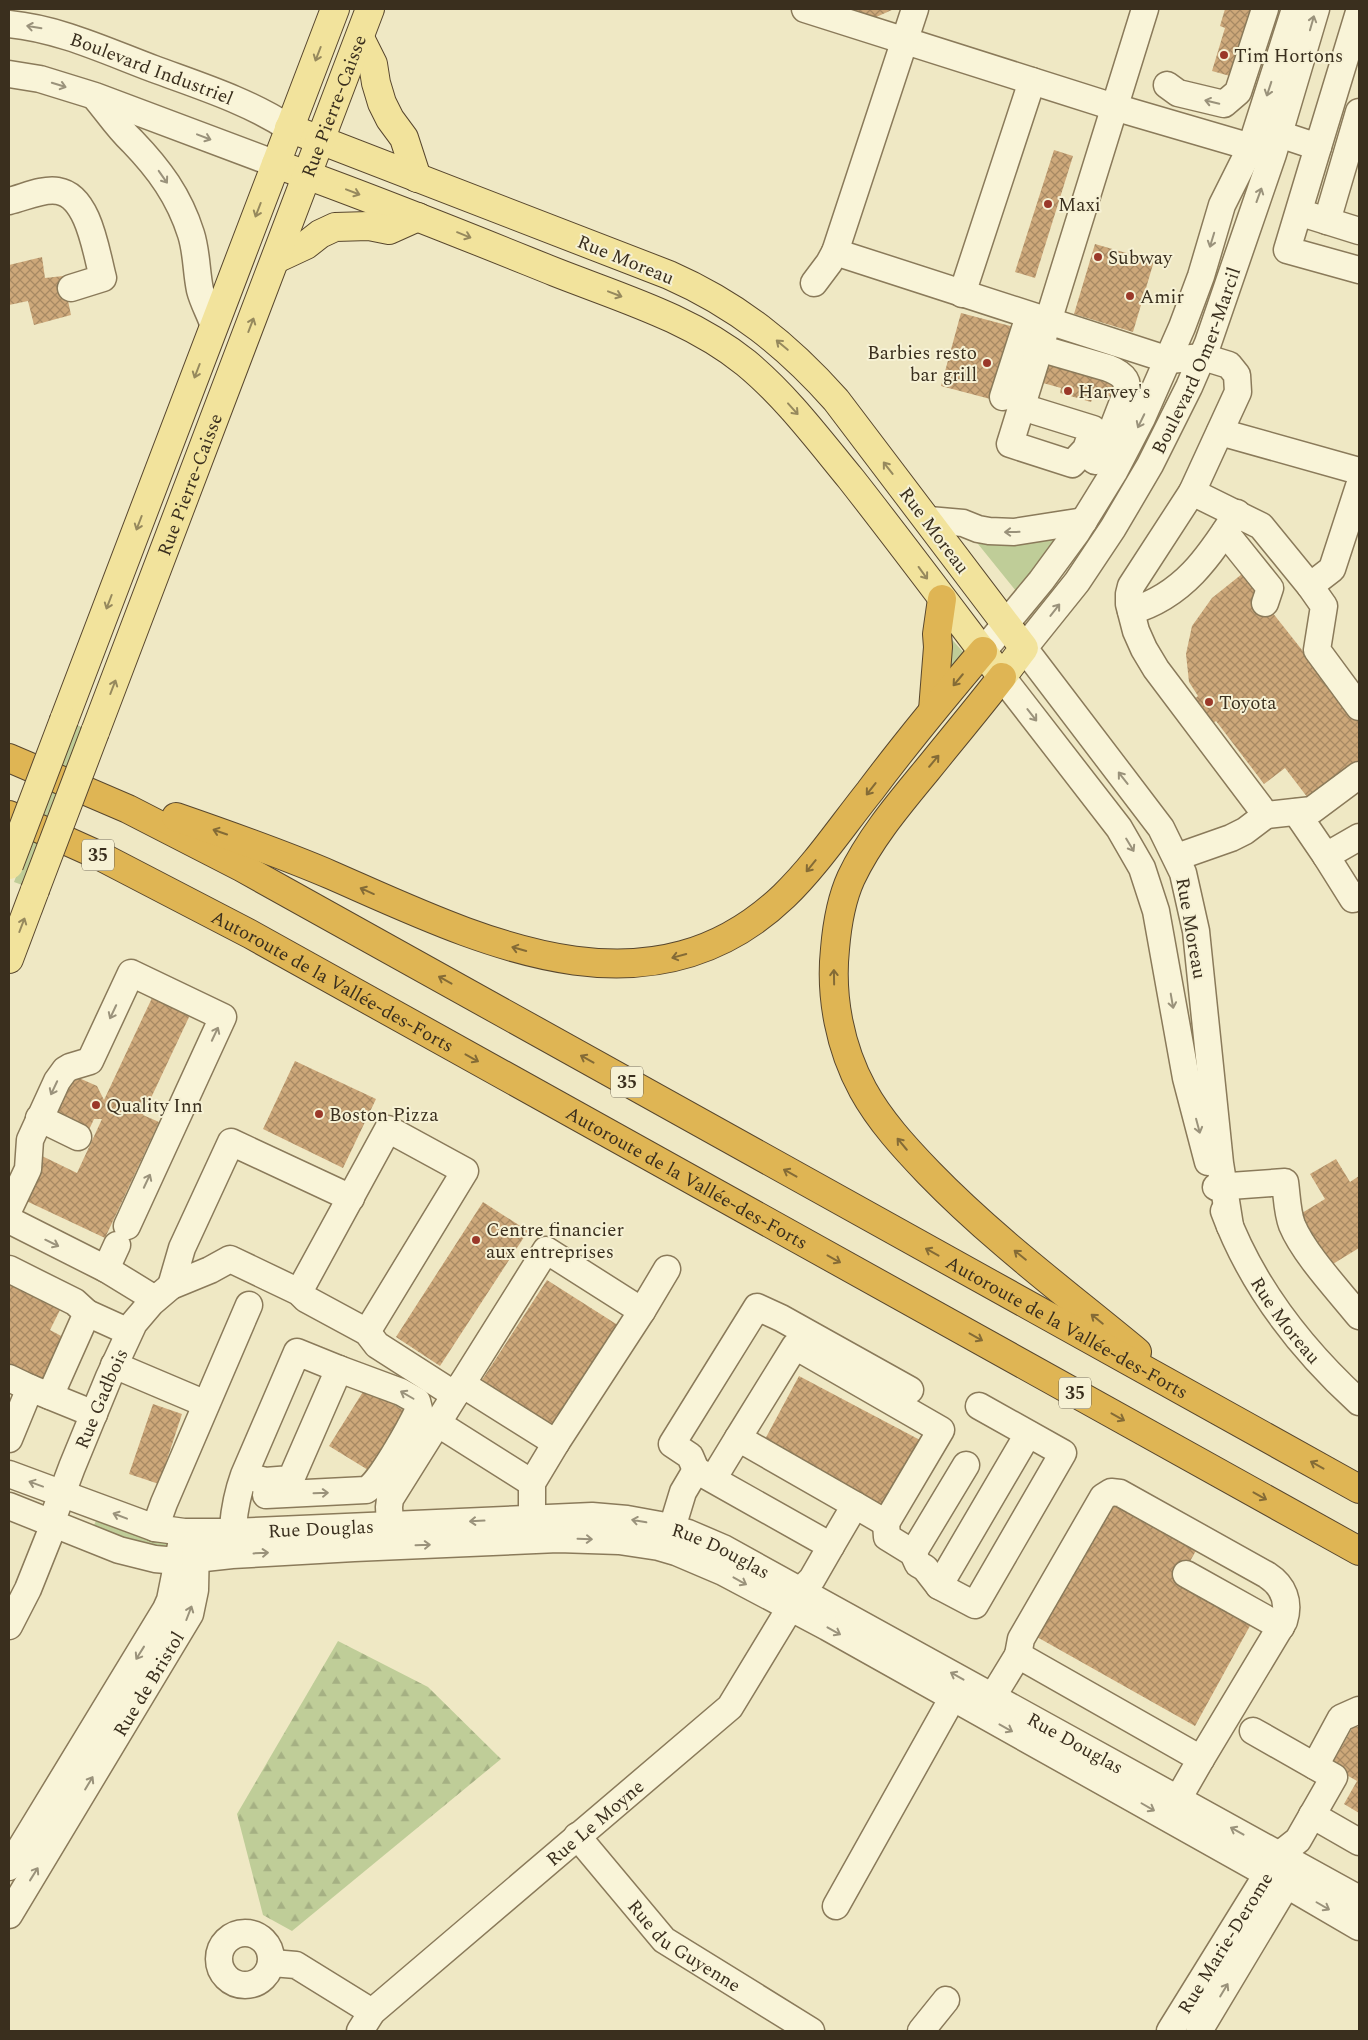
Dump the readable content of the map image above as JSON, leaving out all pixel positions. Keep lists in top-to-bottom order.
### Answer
{
  "streets": {
    "highway": ["35", "Autoroute de la Vallée-des-Forts"],
    "main road": ["Rue Pierre-Caisse", "Rue Moreau", "Boulevard Omer-Marcil"],
    "street": [
      "Boulevard Industriel",
      "Rue Gadbois",
      "Rue Douglas",
      "Rue de Bristol",
      "Rue Le Moyne",
      "Rue du Guyenne",
      "Rue Marie-Derome"
    ]
  },
  "crossings": [
    ["Boulevard Industriel", "Rue Pierre-Caisse"],
    ["Boulevard Industriel", "Rue Moreau"],
    ["Rue Pierre-Caisse", "Rue Moreau"],
    ["Rue Moreau", "Boulevard Omer-Marcil"],
    ["Rue Gadbois", "Rue Douglas"],
    ["Rue Douglas", "Rue de Bristol"],
    ["Rue Douglas", "Rue Le Moyne"],
    ["Rue Douglas", "Rue Marie-Derome"],
    ["Rue Le Moyne", "Rue du Guyenne"]
  ],
  "places": [
    "Tim Hortons",
    "Maxi",
    "Subway",
    "Amir",
    "Barbies resto bar grill",
    "Harvey's",
    "Toyota",
    "Quality Inn",
    "Boston Pizza",
    "Centre financier aux entreprises"
  ]
}
